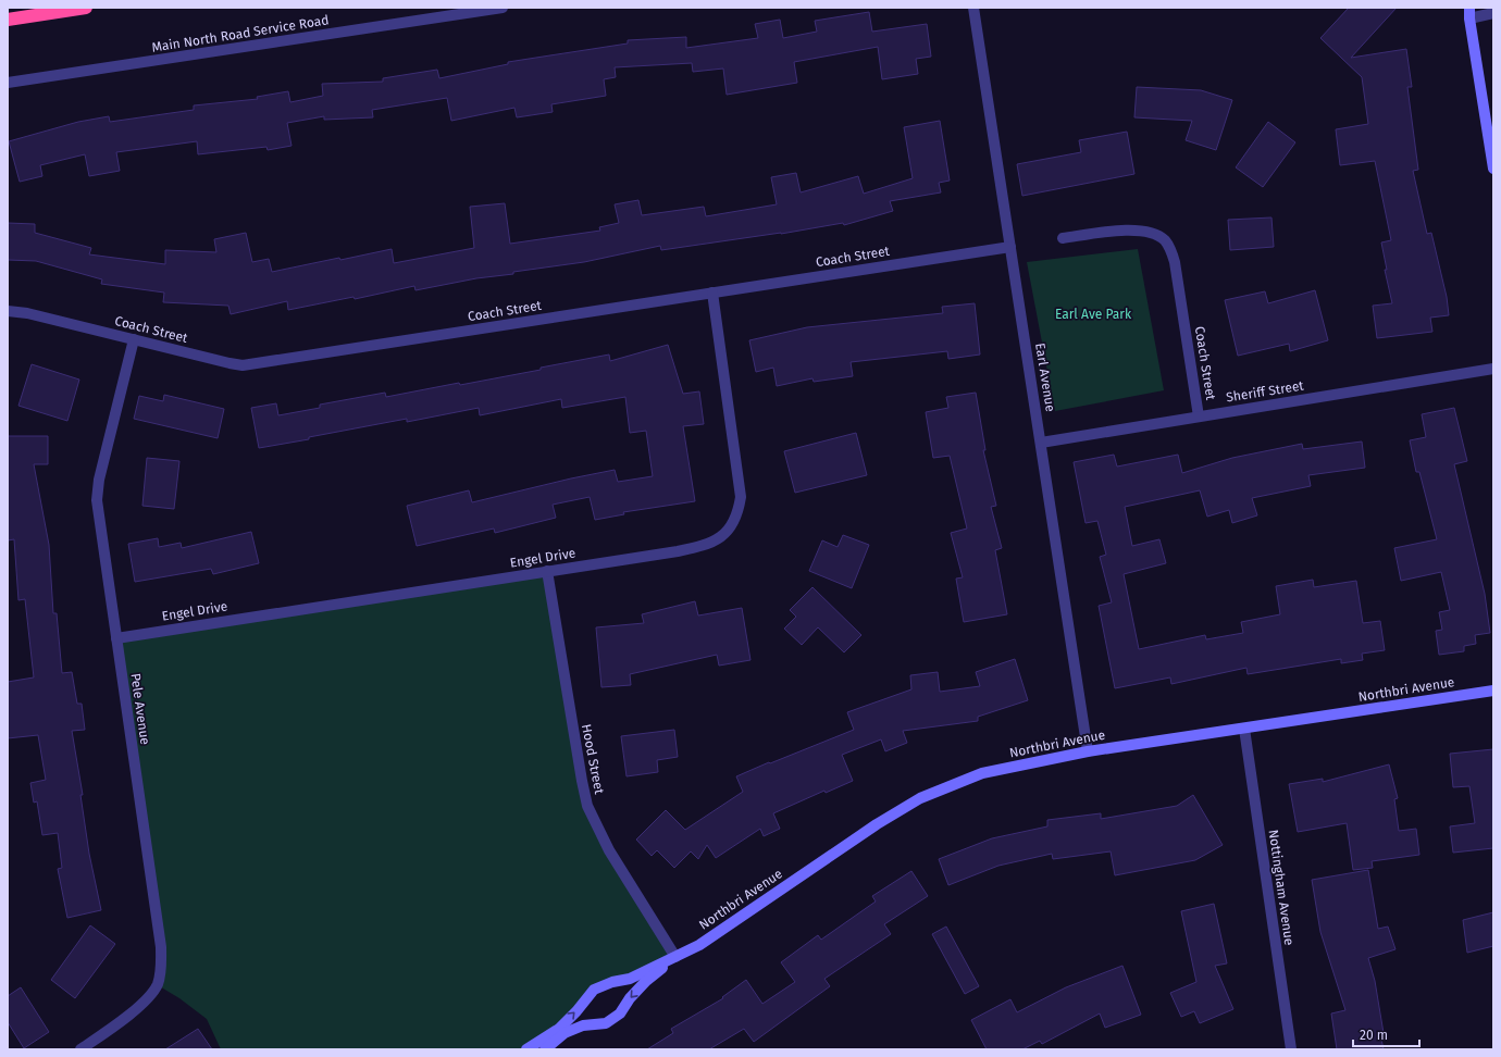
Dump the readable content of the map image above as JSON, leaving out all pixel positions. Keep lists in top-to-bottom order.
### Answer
{
  "streets": {
    "street": [
      "Main North Road Service Road",
      "Coach Street",
      "Earl Avenue",
      "Sheriff Street",
      "Engel Drive",
      "Northbri Avenue",
      "Pele Avenue",
      "Hood Street",
      "Nottingham Avenue"
    ]
  },
  "crossings": [
    ["Coach Street", "Earl Avenue"],
    ["Coach Street", "Sheriff Street"],
    ["Coach Street", "Engel Drive"],
    ["Coach Street", "Pele Avenue"],
    ["Earl Avenue", "Sheriff Street"],
    ["Earl Avenue", "Northbri Avenue"],
    ["Engel Drive", "Pele Avenue"],
    ["Engel Drive", "Hood Street"],
    ["Northbri Avenue", "Hood Street"],
    ["Northbri Avenue", "Nottingham Avenue"]
  ],
  "parks": ["Earl Ave Park"],
  "scale_bar": "20 m"
}
